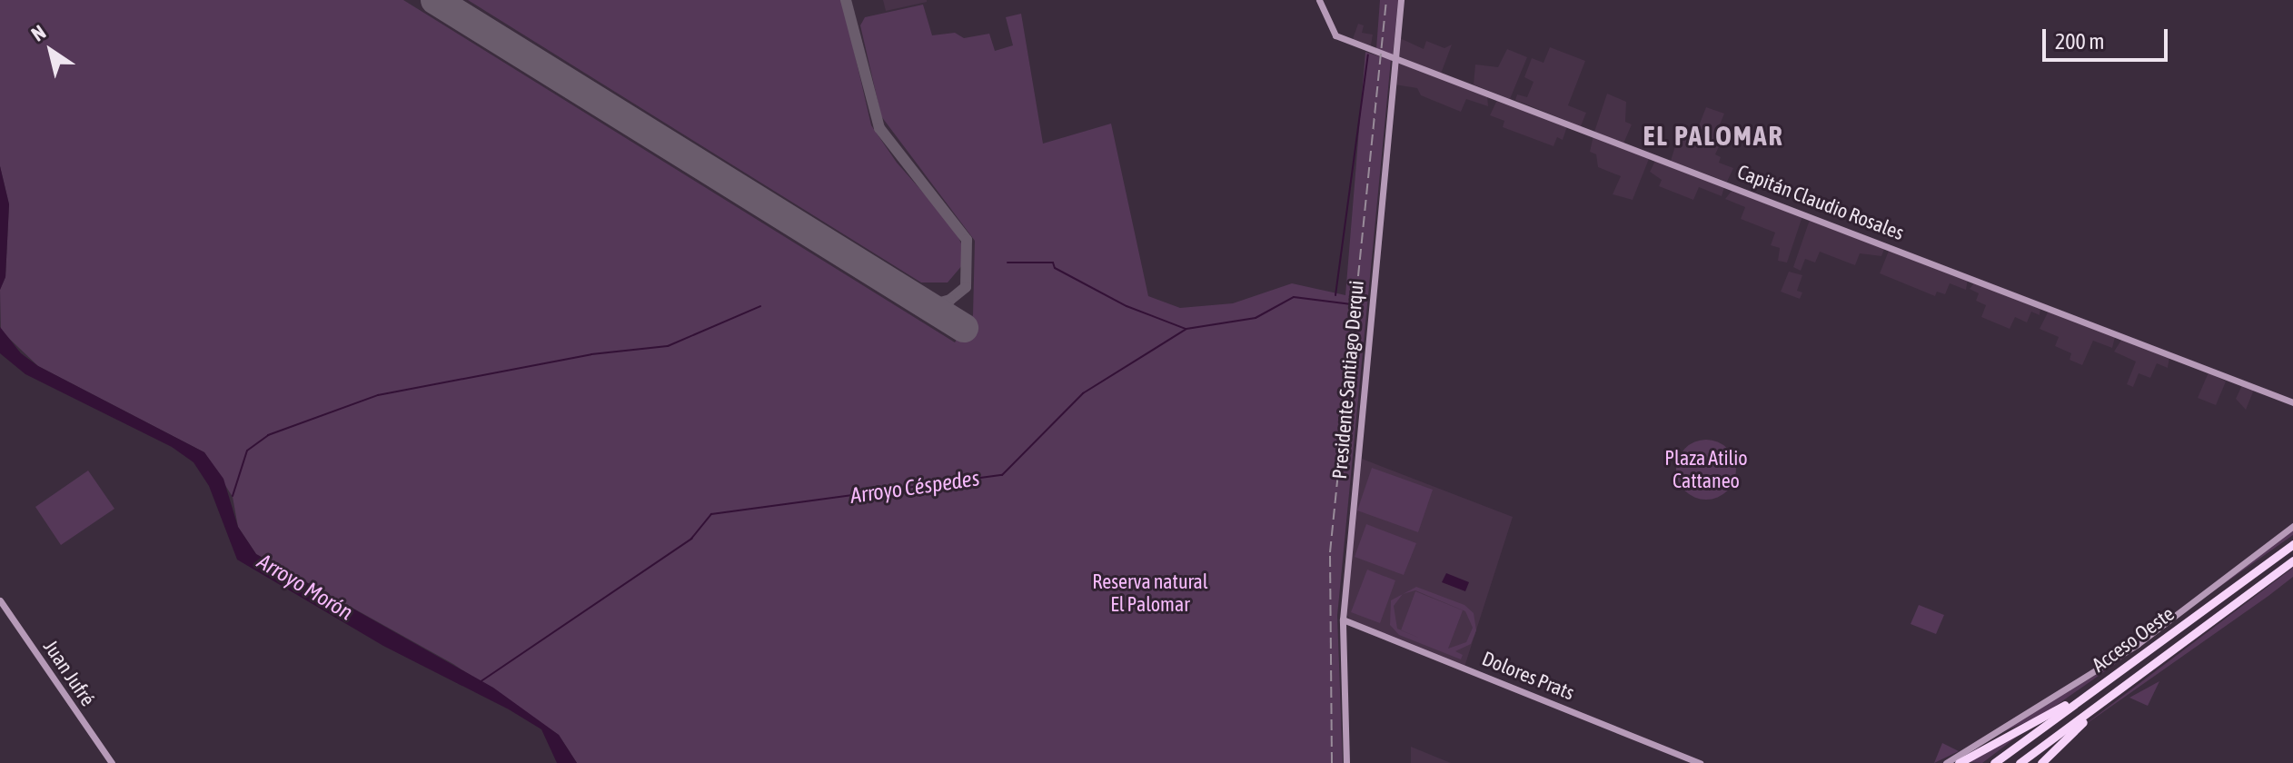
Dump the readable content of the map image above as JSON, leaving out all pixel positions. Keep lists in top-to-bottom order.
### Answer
{
  "streets": {
    "highway": ["Acceso Oeste"],
    "street": [
      "Capitán Claudio Rosales",
      "Presidente Santiago Derqui",
      "Juan Jufré",
      "Dolores Prats"
    ]
  },
  "crossings": [
    ["Capitán Claudio Rosales", "Presidente Santiago Derqui"],
    ["Presidente Santiago Derqui", "Dolores Prats"]
  ],
  "districts": ["EL PALOMAR"],
  "water": ["Arroyo Céspedes", "Arroyo Morón"],
  "parks": ["Plaza Atilio Cattaneo", "Reserva natural El Palomar"],
  "scale_bar": "200 m",
  "north": "top left"
}
